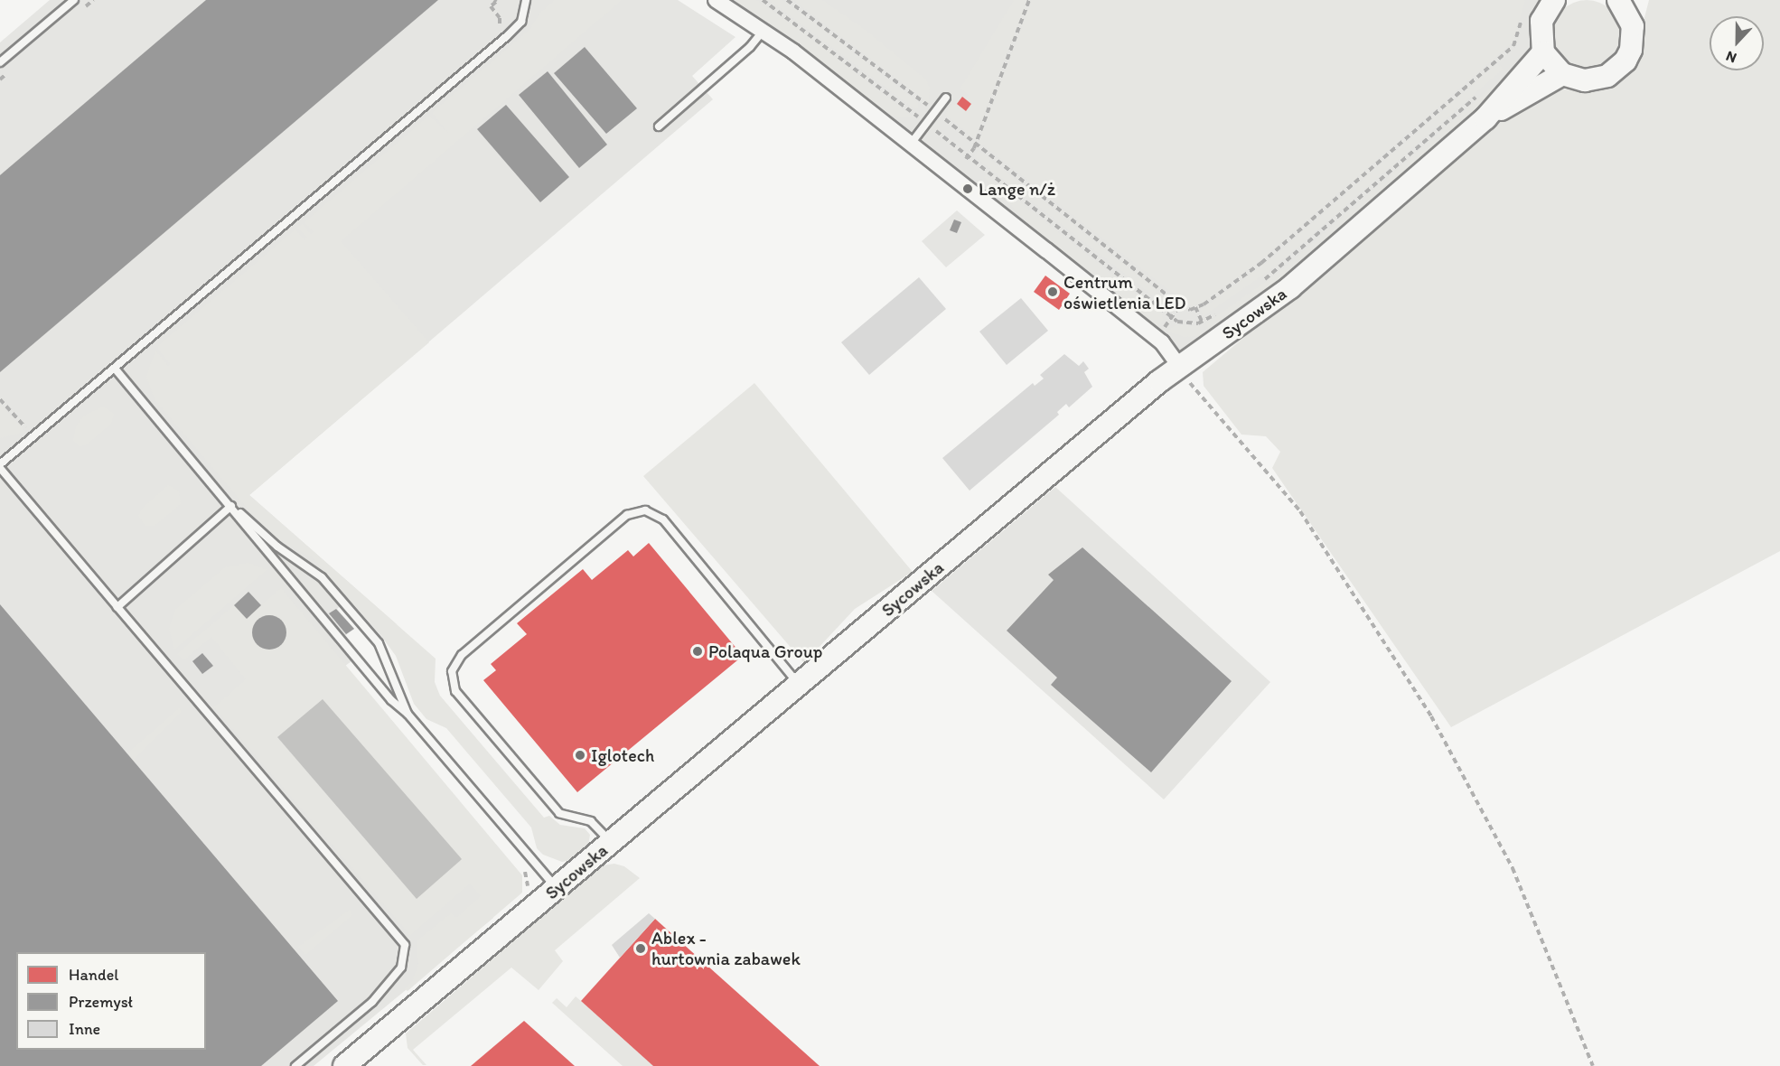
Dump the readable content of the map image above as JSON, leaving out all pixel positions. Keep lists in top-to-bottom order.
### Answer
{
  "streets": {
    "street": ["Sycowska"]
  },
  "places": [
    "Lange n/ż",
    "Centrum oświetlenia LED",
    "Polaqua Group",
    "Iglotech",
    "Ablex - hurtownia zabawek"
  ],
  "legend": ["Handel", "Przemysł", "Inne"],
  "north": "bottom"
}
